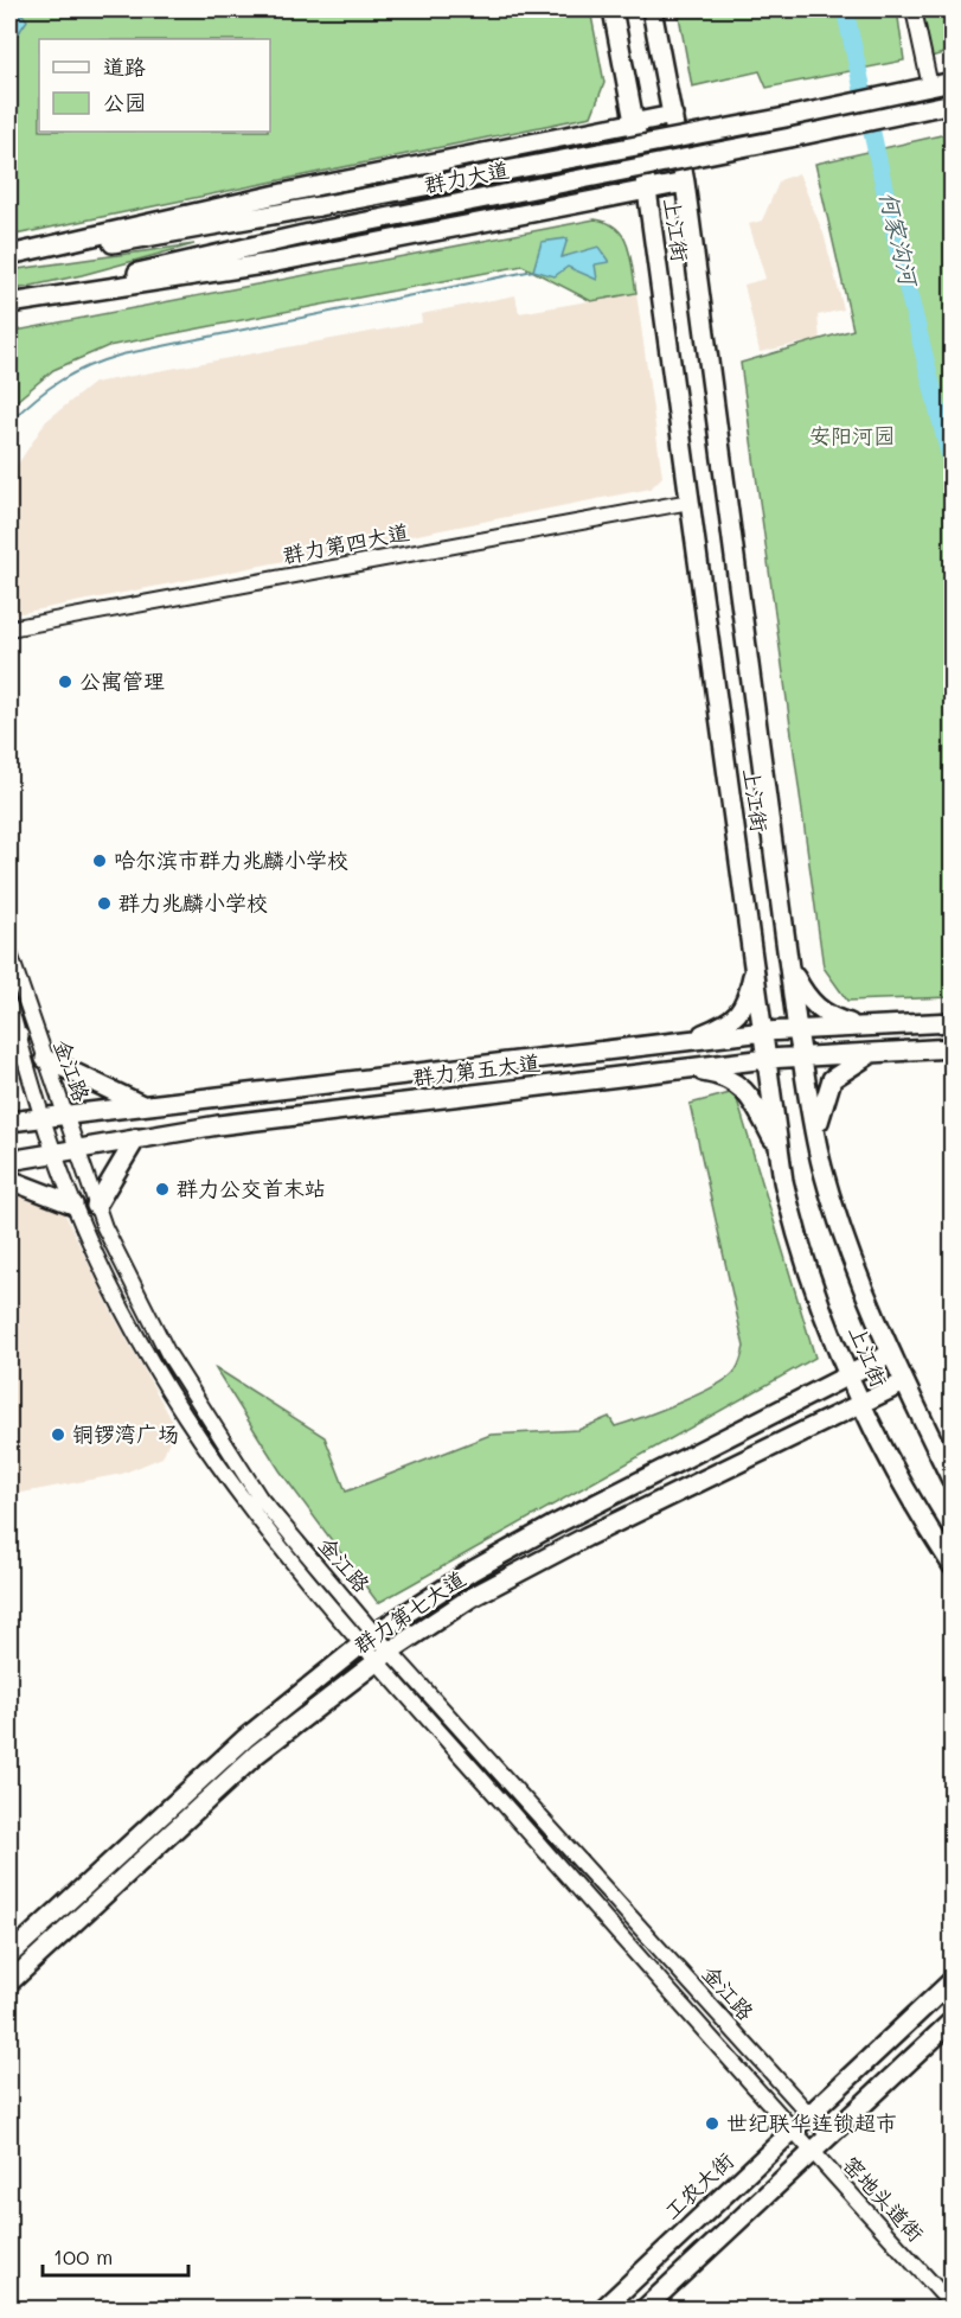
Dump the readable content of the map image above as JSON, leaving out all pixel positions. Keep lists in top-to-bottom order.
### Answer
{
  "streets": {
    "main road": [
      "群力大道",
      "上江街",
      "群力第五大道",
      "群力第七大道",
      "工农大街"
    ],
    "street": ["群力第四大道", "金江路", "窑地头道街"]
  },
  "crossings": [
    ["上江街", "群力第四大道"],
    ["上江街", "群力第五大道"],
    ["上江街", "群力第七大道"],
    ["金江路", "群力第五大道"],
    ["金江路", "群力第七大道"],
    ["金江路", "工农大街"],
    ["金江路", "窑地头道街"]
  ],
  "water": ["何家沟河"],
  "parks": ["安阳河园"],
  "places": [
    "公寓管理",
    "哈尔滨市群力兆麟小学校",
    "群力兆麟小学校",
    "群力公交首末站",
    "铜锣湾广场",
    "世纪联华连锁超市"
  ],
  "legend": ["道路", "公园"],
  "scale_bar": "100 m"
}
